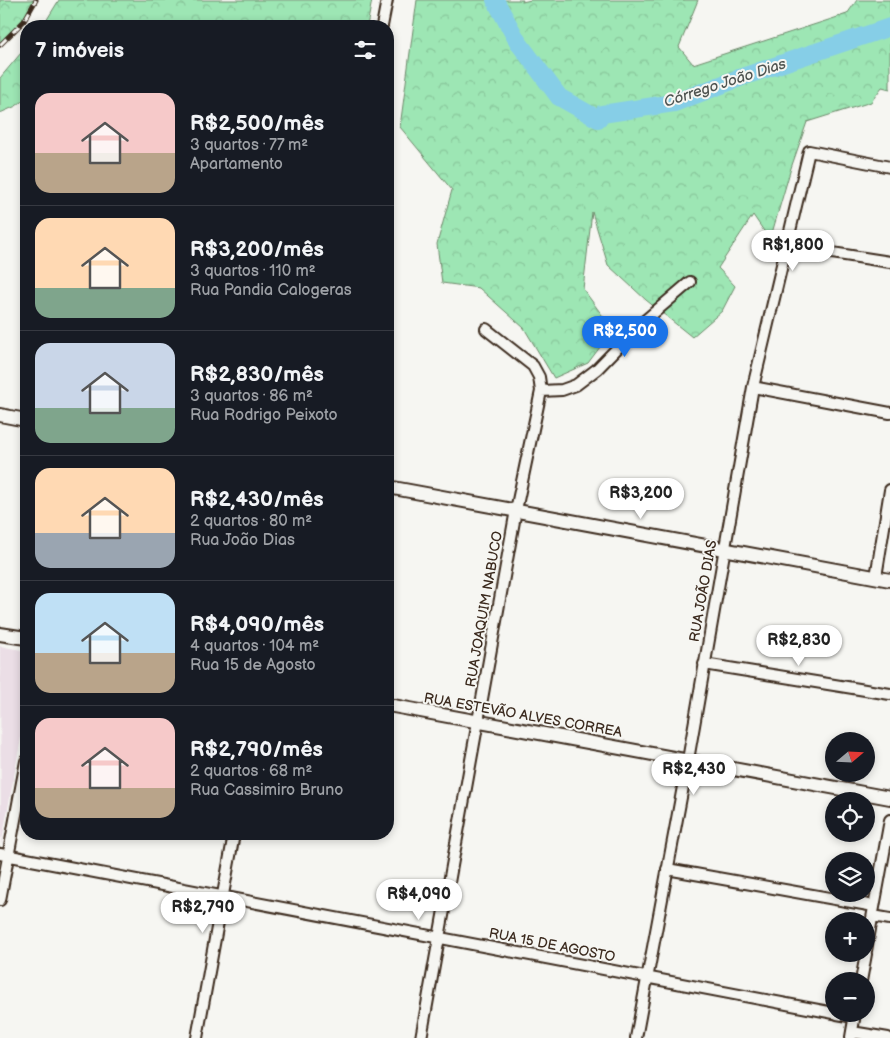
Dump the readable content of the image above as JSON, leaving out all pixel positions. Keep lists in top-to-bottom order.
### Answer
{
  "streets": {
    "main road": ["RUA ESTEVÃO ALVES CORREA"],
    "street": ["RUA JOÃO DIAS", "RUA JOAQUIM NABUCO", "RUA 15 DE AGOSTO"]
  },
  "crossings": [
    ["RUA JOÃO DIAS", "RUA ESTEVÃO ALVES CORREA"],
    ["RUA JOÃO DIAS", "RUA 15 DE AGOSTO"],
    ["RUA JOAQUIM NABUCO", "RUA ESTEVÃO ALVES CORREA"],
    ["RUA JOAQUIM NABUCO", "RUA 15 DE AGOSTO"]
  ],
  "water": ["Córrego João Dias"],
  "north": "right",
  "page": {
    "heading": "7 imóveis",
    "list": [
      {
        "name": "R$2,500/mês",
        "note": "3 quartos · 77 m² · Apartamento"
      },
      {
        "name": "R$3,200/mês",
        "note": "3 quartos · 110 m² · Rua Pandia Calogeras"
      },
      {
        "name": "R$2,830/mês",
        "note": "3 quartos · 86 m² · Rua Rodrigo Peixoto"
      },
      {
        "name": "R$2,430/mês",
        "note": "2 quartos · 80 m² · Rua João Dias"
      },
      {
        "name": "R$4,090/mês",
        "note": "4 quartos · 104 m² · Rua 15 de Agosto"
      },
      {
        "name": "R$2,790/mês",
        "note": "2 quartos · 68 m² · Rua Cassimiro Bruno"
      }
    ],
    "price": [
      "R$1,800",
      "R$2,500",
      "R$3,200",
      "R$2,830",
      "R$2,430",
      "R$4,090",
      "R$2,790"
    ],
    "map_buttons": ["+", "−"]
  }
}
